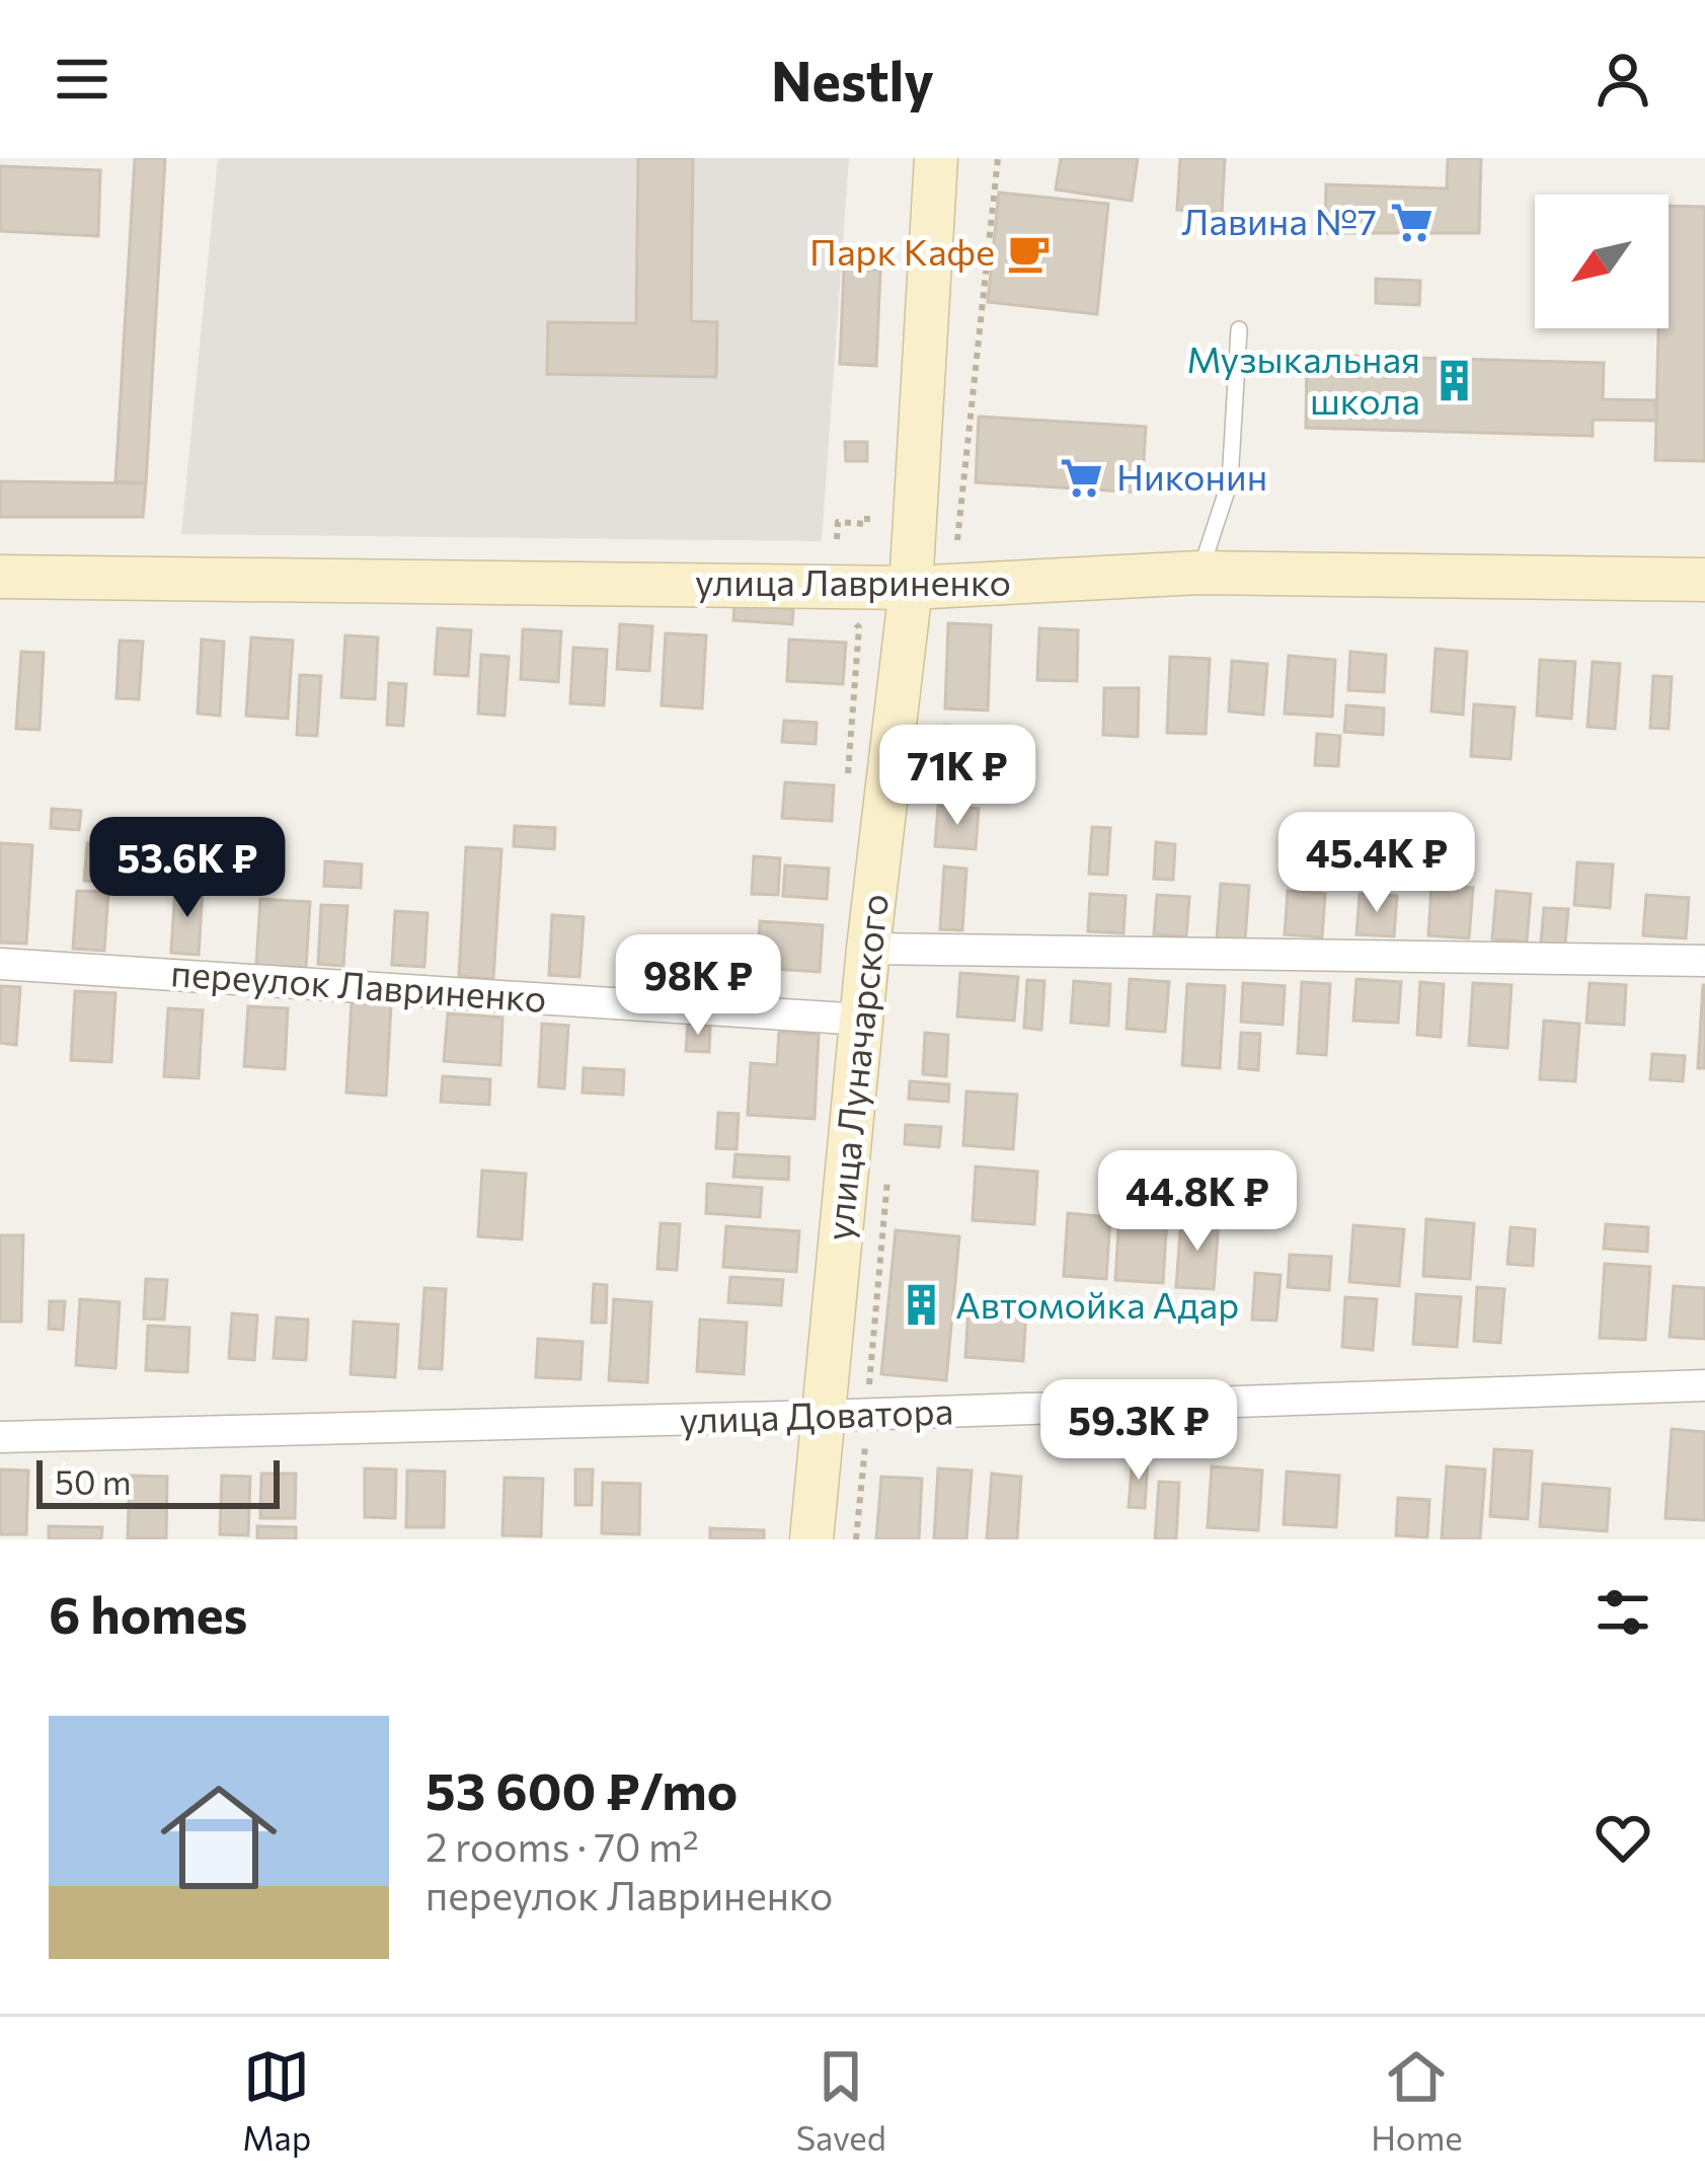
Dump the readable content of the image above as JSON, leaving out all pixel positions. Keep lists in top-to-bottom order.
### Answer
{
  "streets": {
    "main road": ["улица Лавриненко", "улица Луначарского"],
    "street": ["переулок Лавриненко", "улица Доватора"]
  },
  "crossings": [
    ["улица Лавриненко", "улица Луначарского"],
    ["переулок Лавриненко", "улица Луначарского"],
    ["улица Луначарского", "улица Доватора"]
  ],
  "places": {
    "supermarket": ["Лавина №7", "Никонин"],
    "cafe": ["Парк Кафе"],
    "building": ["Музыкальная школа", "Автомойка Адар"]
  },
  "scale_bar": "50 m",
  "north": "bottom left",
  "page": {
    "header": "Nestly",
    "price": [
      "71K ₽",
      "45.4K ₽",
      "53.6K ₽",
      "98K ₽",
      "44.8K ₽",
      "59.3K ₽"
    ],
    "scale": "50 m",
    "heading": "6 homes",
    "list": [
      {
        "name": "53 600 ₽/mo",
        "note": "2 rooms · 70 m² · переулок Лавриненко"
      }
    ],
    "tabs": ["Map", "Saved", "Home"]
  }
}
